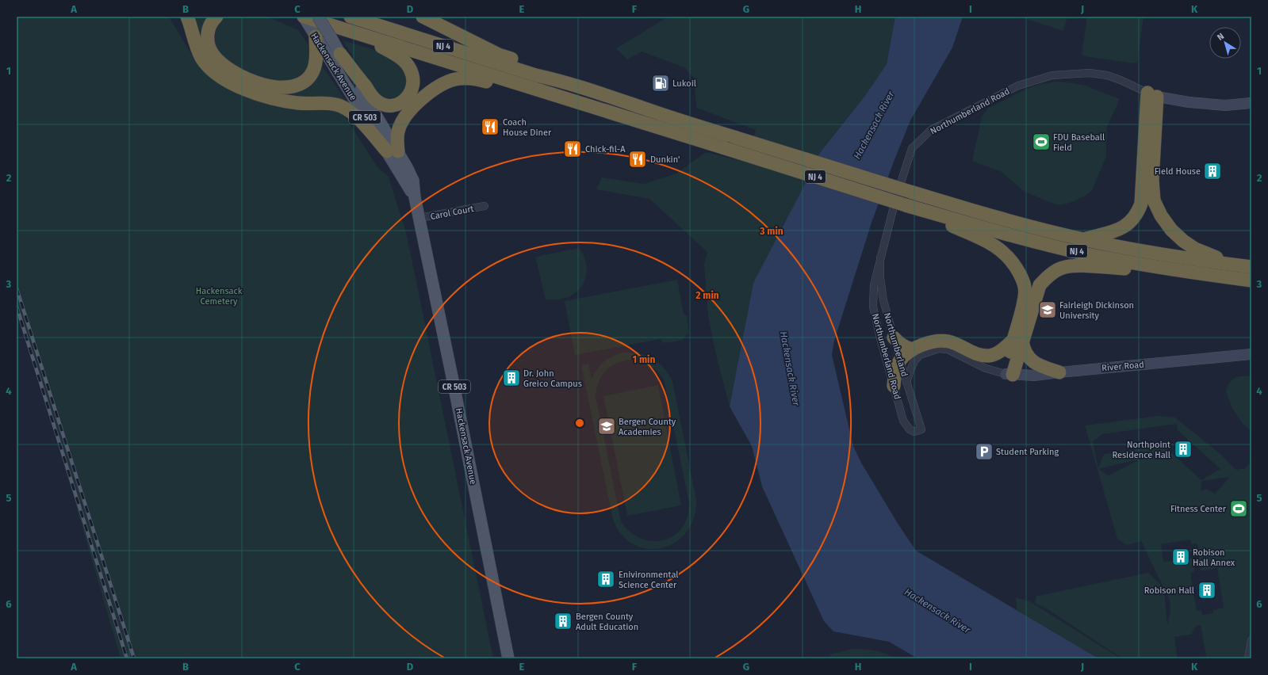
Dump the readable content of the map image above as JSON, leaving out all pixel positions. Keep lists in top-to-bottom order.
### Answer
{
  "streets": {
    "highway": ["NJ 4"],
    "main road": [
      "Hackensack Avenue",
      "Northumberland Road",
      "CR 503",
      "River Road"
    ],
    "street": ["Carol Court", "Northumberland"]
  },
  "crossings": [
    ["NJ 4", "Hackensack Avenue"],
    ["Hackensack Avenue", "Carol Court"],
    ["Northumberland Road", "Northumberland"]
  ],
  "water": ["Hackensack River"],
  "parks": ["Hackensack Cemetery"],
  "places": {
    "fuel station": ["Lukoil"],
    "restaurant": ["Coach House Diner", "Chick-fil-A", "Dunkin'"],
    "sports": ["FDU Baseball Field", "Fitness Center"],
    "building": [
      "Field House",
      "Dr. John Greico Campus",
      "Northpoint Residence Hall",
      "Robison Hall Annex",
      "Enivironmental Science Center",
      "Robison Hall",
      "Bergen County Adult Education"
    ],
    "school or university": ["Fairleigh Dickinson University", "Bergen County Academies"],
    "parking": ["Student Parking"]
  },
  "north": "top left",
  "grid": {
    "columns": [
      "A",
      "B",
      "C",
      "D",
      "E",
      "F",
      "G",
      "H",
      "I",
      "J",
      "K"
    ],
    "rows": [
      "1",
      "2",
      "3",
      "4",
      "5",
      "6"
    ]
  },
  "rings": ["3 min", "2 min", "1 min"]
}
